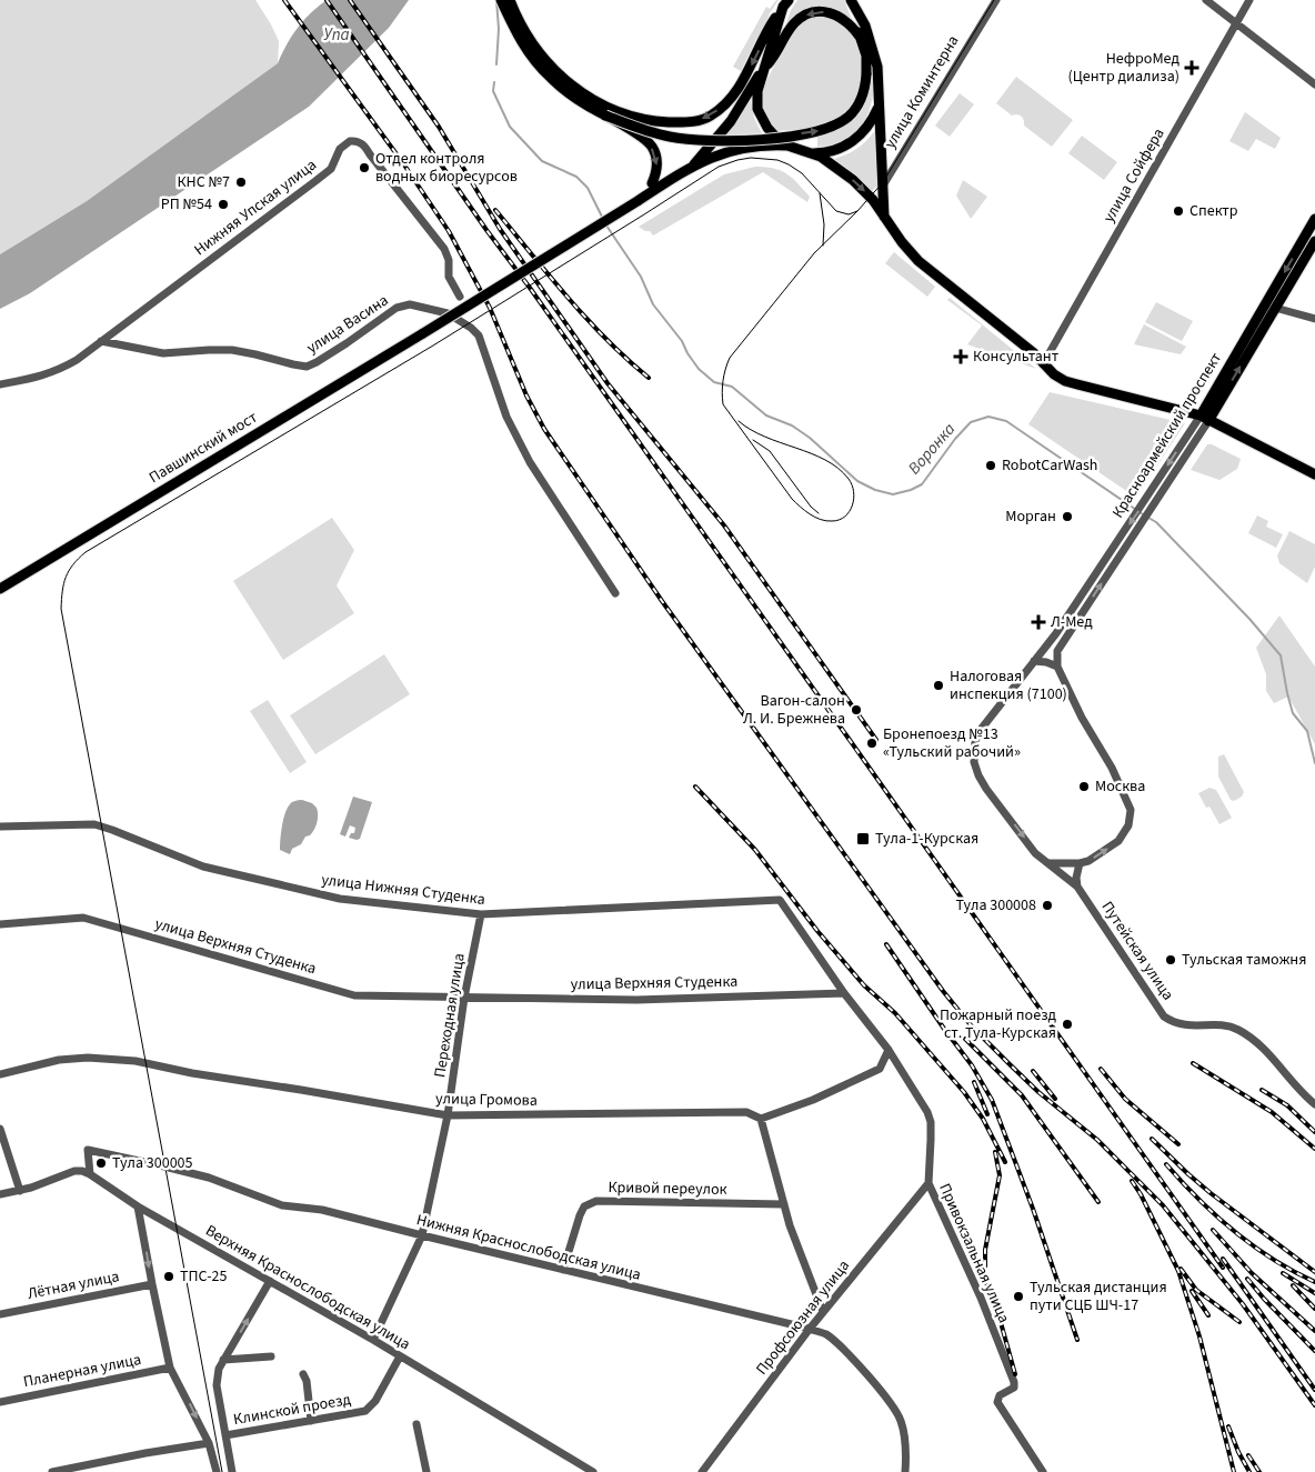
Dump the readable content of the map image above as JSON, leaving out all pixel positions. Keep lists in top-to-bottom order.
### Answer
{
  "streets": {
    "main road": ["улица Коминтерна", "Красноармейский проспект", "Павшинский мост"],
    "street": [
      "улица Сойфера",
      "Нижняя Упская улица",
      "улица Васина",
      "улица Нижняя Cтуденкa",
      "улица Верхняя Студенка",
      "Путейская улица",
      "улица Верхняя Cтуденка",
      "Переходная улица",
      "улица Громова",
      "Кривой переулок",
      "Нижняя Краснослободская улица",
      "Привокзальная улица",
      "Лётная улица",
      "Верхняя Краснослободская улица",
      "Профсоюзная улица",
      "Планерная улица",
      "Клинской проезд"
    ]
  },
  "crossings": [
    ["Нижняя Упская улица", "улица Васина"],
    ["Красноармейский проспект", "Путейская улица"],
    ["улица Нижняя Cтуденкa", "Переходная улица"],
    ["улица Нижняя Cтуденкa", "Привокзальная улица"],
    ["улица Верхняя Студенка", "улица Верхняя Cтуденка"],
    ["улица Верхняя Студенка", "Переходная улица"],
    ["улица Верхняя Cтуденка", "Переходная улица"],
    ["улица Верхняя Cтуденка", "Привокзальная улица"],
    ["Переходная улица", "улица Громова"],
    ["Переходная улица", "Нижняя Краснослободская улица"],
    ["Переходная улица", "Верхняя Краснослободская улица"],
    ["Кривой переулок", "Нижняя Краснослободская улица"],
    ["Нижняя Краснослободская улица", "Верхняя Краснослободская улица"],
    ["Нижняя Краснослободская улица", "Профсоюзная улица"],
    ["Привокзальная улица", "Профсоюзная улица"],
    ["Верхняя Краснослободская улица", "Клинской проезд"]
  ],
  "water": ["Упа", "Воронка"],
  "places": {
    "health": ["НефроМед (Центр диализа)", "Консультант", "Л-Мед"],
    "other": [
      "Отдел контроля водных биоресурсов",
      "КНС №7",
      "РП №54",
      "Спектр",
      "RobotCarWash",
      "Морган",
      "Налоговая инспекция (7100)",
      "Вагон-салон Л. И. Брежнева",
      "Бронепоезд №13 «Тульский рабочий»",
      "Москва",
      "Тула 300008",
      "Тульская таможня",
      "Пожарный поезд ст. Тула-Курская",
      "Тула 300005",
      "ТПС-25",
      "Тульская дистанция пути СЦБ ШЧ-17"
    ],
    "transit": ["Тула-1-Курская"]
  }
}
